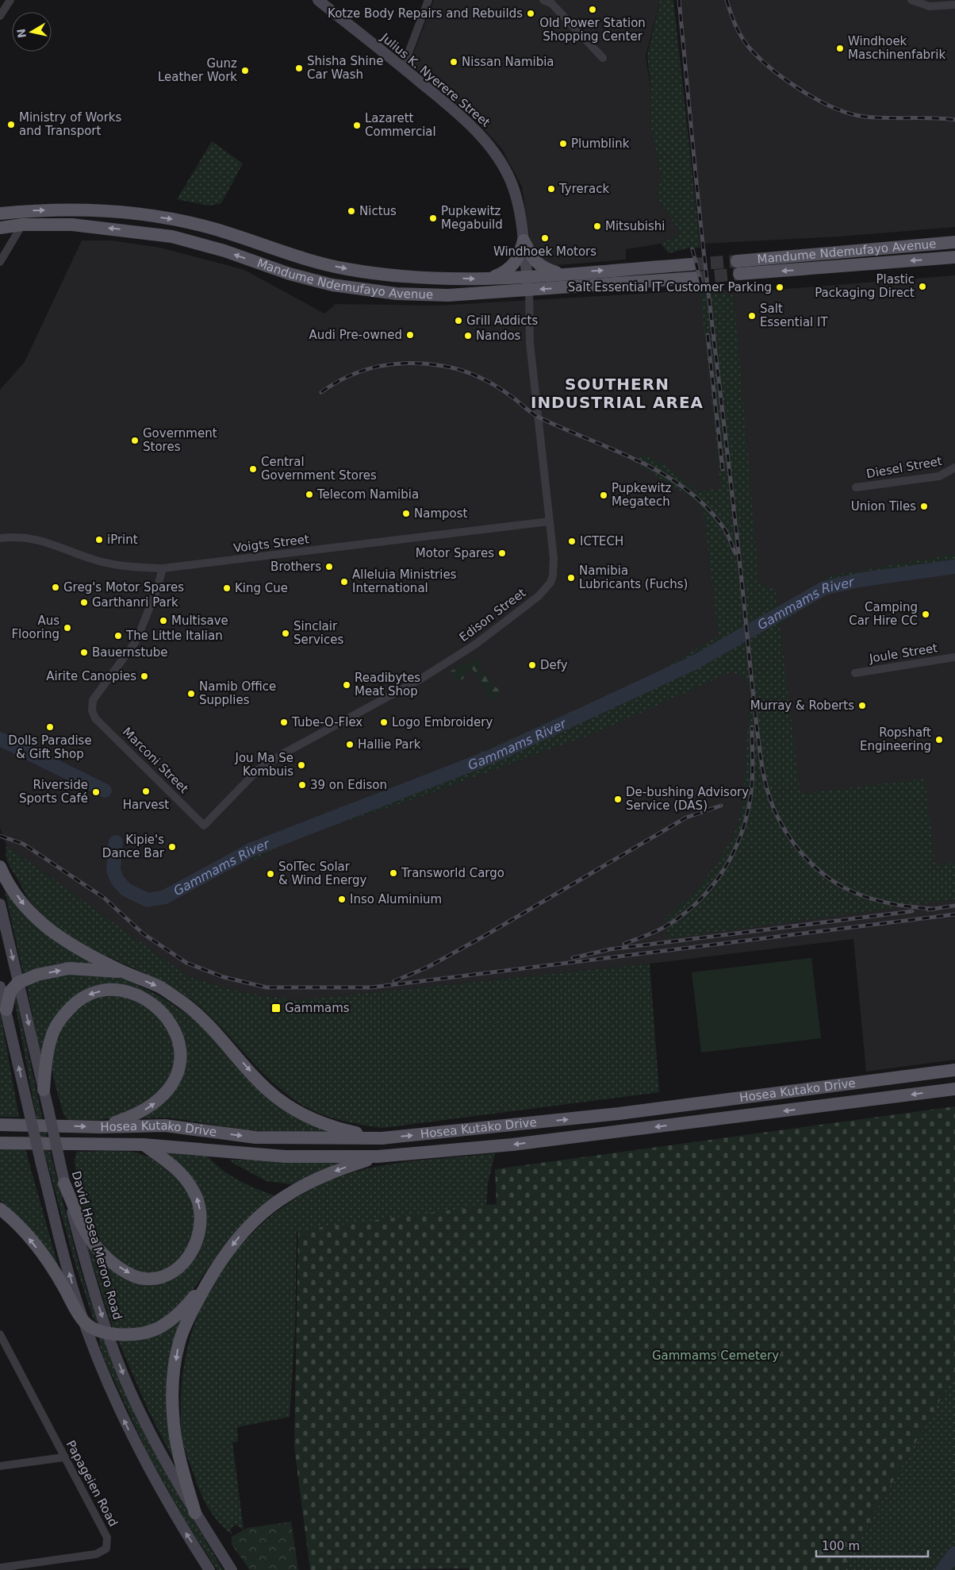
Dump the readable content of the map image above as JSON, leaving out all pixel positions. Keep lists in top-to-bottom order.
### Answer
{
  "streets": {
    "main road": [
      "Julius K. Nyerere Street",
      "Mandume Ndemufayo Avenue",
      "Hosea Kutako Drive",
      "David Hosea Meroro Road"
    ],
    "street": [
      "Diesel Street",
      "Voigts Street",
      "Edison Street",
      "Joule Street",
      "Marconi Street",
      "Papageien Road"
    ]
  },
  "crossings": [
    ["Julius K. Nyerere Street", "Mandume Ndemufayo Avenue"],
    ["Julius K. Nyerere Street", "Edison Street"],
    ["Mandume Ndemufayo Avenue", "Edison Street"],
    ["Voigts Street", "Edison Street"],
    ["Voigts Street", "Marconi Street"],
    ["Edison Street", "Marconi Street"]
  ],
  "districts": ["SOUTHERN INDUSTRIAL AREA"],
  "water": ["Gammams River"],
  "parks": ["Gammams Cemetery"],
  "places": {
    "other": [
      "Old Power Station Shopping Center",
      "Kotze Body Repairs and Rebuilds",
      "Windhoek Maschinenfabrik",
      "Nissan Namibia",
      "Shisha Shine Car Wash",
      "Gunz Leather Work",
      "Ministry of Works and Transport",
      "Lazarett Commercial",
      "Plumblink",
      "Tyrerack",
      "Nictus",
      "Pupkewitz Megabuild",
      "Mitsubishi",
      "Windhoek Motors",
      "Plastic Packaging Direct",
      "Salt Essential IT Customer Parking",
      "Salt Essential IT",
      "Grill Addicts",
      "Audi Pre-owned",
      "Nandos",
      "Government Stores",
      "Central Government Stores",
      "Telecom Namibia",
      "Pupkewitz Megatech",
      "Union Tiles",
      "Nampost",
      "iPrint",
      "ICTECH",
      "Motor Spares",
      "Brothers",
      "Namibia Lubricants (Fuchs)",
      "Alleluia Ministries International",
      "Greg's Motor Spares",
      "King Cue",
      "Garthanri Park",
      "Camping Car Hire CC",
      "Multisave",
      "Aus Flooring",
      "Sinclair Services",
      "The Little Italian",
      "Bauernstube",
      "Defy",
      "Airite Canopies",
      "Readibytes Meat Shop",
      "Namib Office Supplies",
      "Murray & Roberts",
      "Tube-O-Flex",
      "Logo Embroidery",
      "Dolls Paradise & Gift Shop",
      "Ropshaft Engineering",
      "Hallie Park",
      "Jou Ma Se Kombuis",
      "39 on Edison",
      "Harvest",
      "Riverside Sports Café",
      "De-bushing Advisory Service (DAS)",
      "Kipie's Dance Bar",
      "Transworld Cargo",
      "SolTec Solar & Wind Energy",
      "Inso Aluminium"
    ],
    "transit": ["Gammams"]
  },
  "scale_bar": "100 m",
  "north": "left"
}
